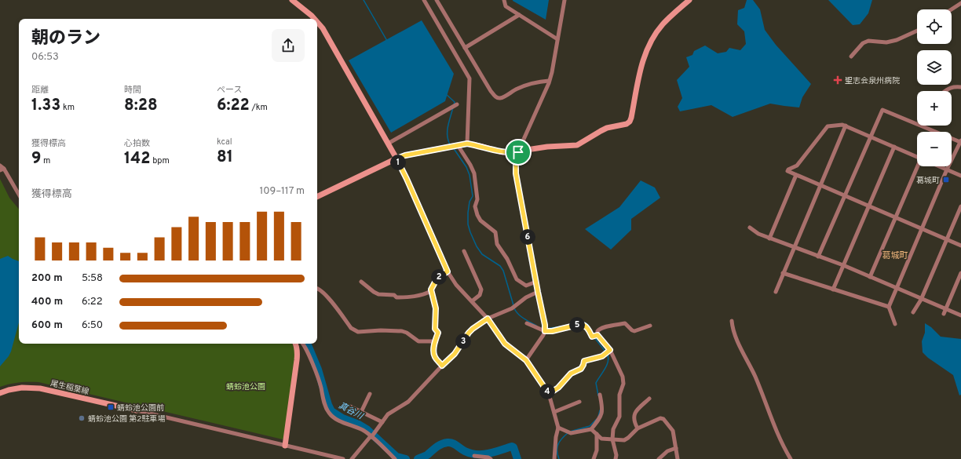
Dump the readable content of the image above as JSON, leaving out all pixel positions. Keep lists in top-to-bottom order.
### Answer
{
  "streets": {
    "street": ["尾生稲葉線"]
  },
  "districts": ["葛城町"],
  "water": ["真谷川"],
  "parks": ["蜻蛉池公園"],
  "places": {
    "health": ["聖志会泉州病院"],
    "transit": ["葛城町", "蜻蛉池公園前"],
    "other": ["蜻蛉池公園 第2駐車場"]
  },
  "page": {
    "map_buttons": ["+", "−"],
    "heading": ["朝のラン", "06:53"],
    "stats": [
      ["距離", "1.33 km"],
      ["時間", "8:28"],
      ["ペース", "6:22 /km"],
      ["獲得標高", "9 m"],
      ["心拍数", "142 bpm"],
      ["kcal", "81"]
    ],
    "pins": [
      "1",
      "6",
      "2",
      "5",
      "3",
      "4"
    ],
    "chart": ["獲得標高", "109–117 m"],
    "list": [
      {
        "name": "200 m",
        "note": "5:58"
      },
      {
        "name": "400 m",
        "note": "6:22"
      },
      {
        "name": "600 m",
        "note": "6:50"
      }
    ]
  }
}
